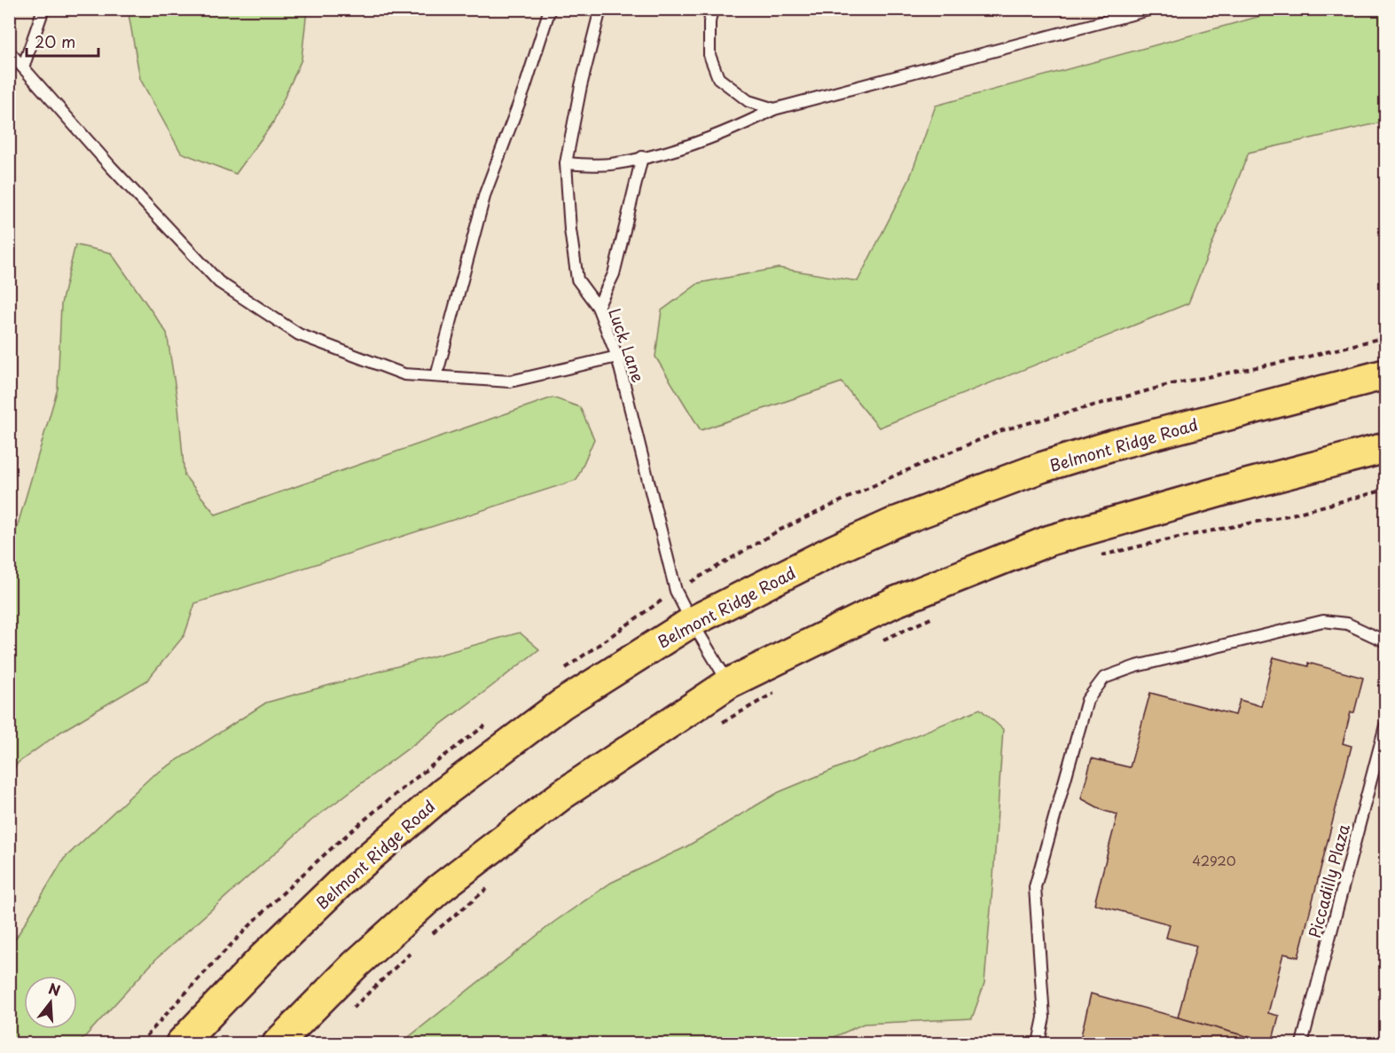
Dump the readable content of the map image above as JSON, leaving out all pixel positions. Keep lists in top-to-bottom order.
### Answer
{
  "streets": {
    "main road": ["Belmont Ridge Road"],
    "lane": ["Luck Lane", "Piccadilly Plaza"]
  },
  "crossings": [
    ["Luck Lane", "Belmont Ridge Road"]
  ],
  "house_numbers": ["42920"],
  "scale_bar": "20 m",
  "north": "top"
}
